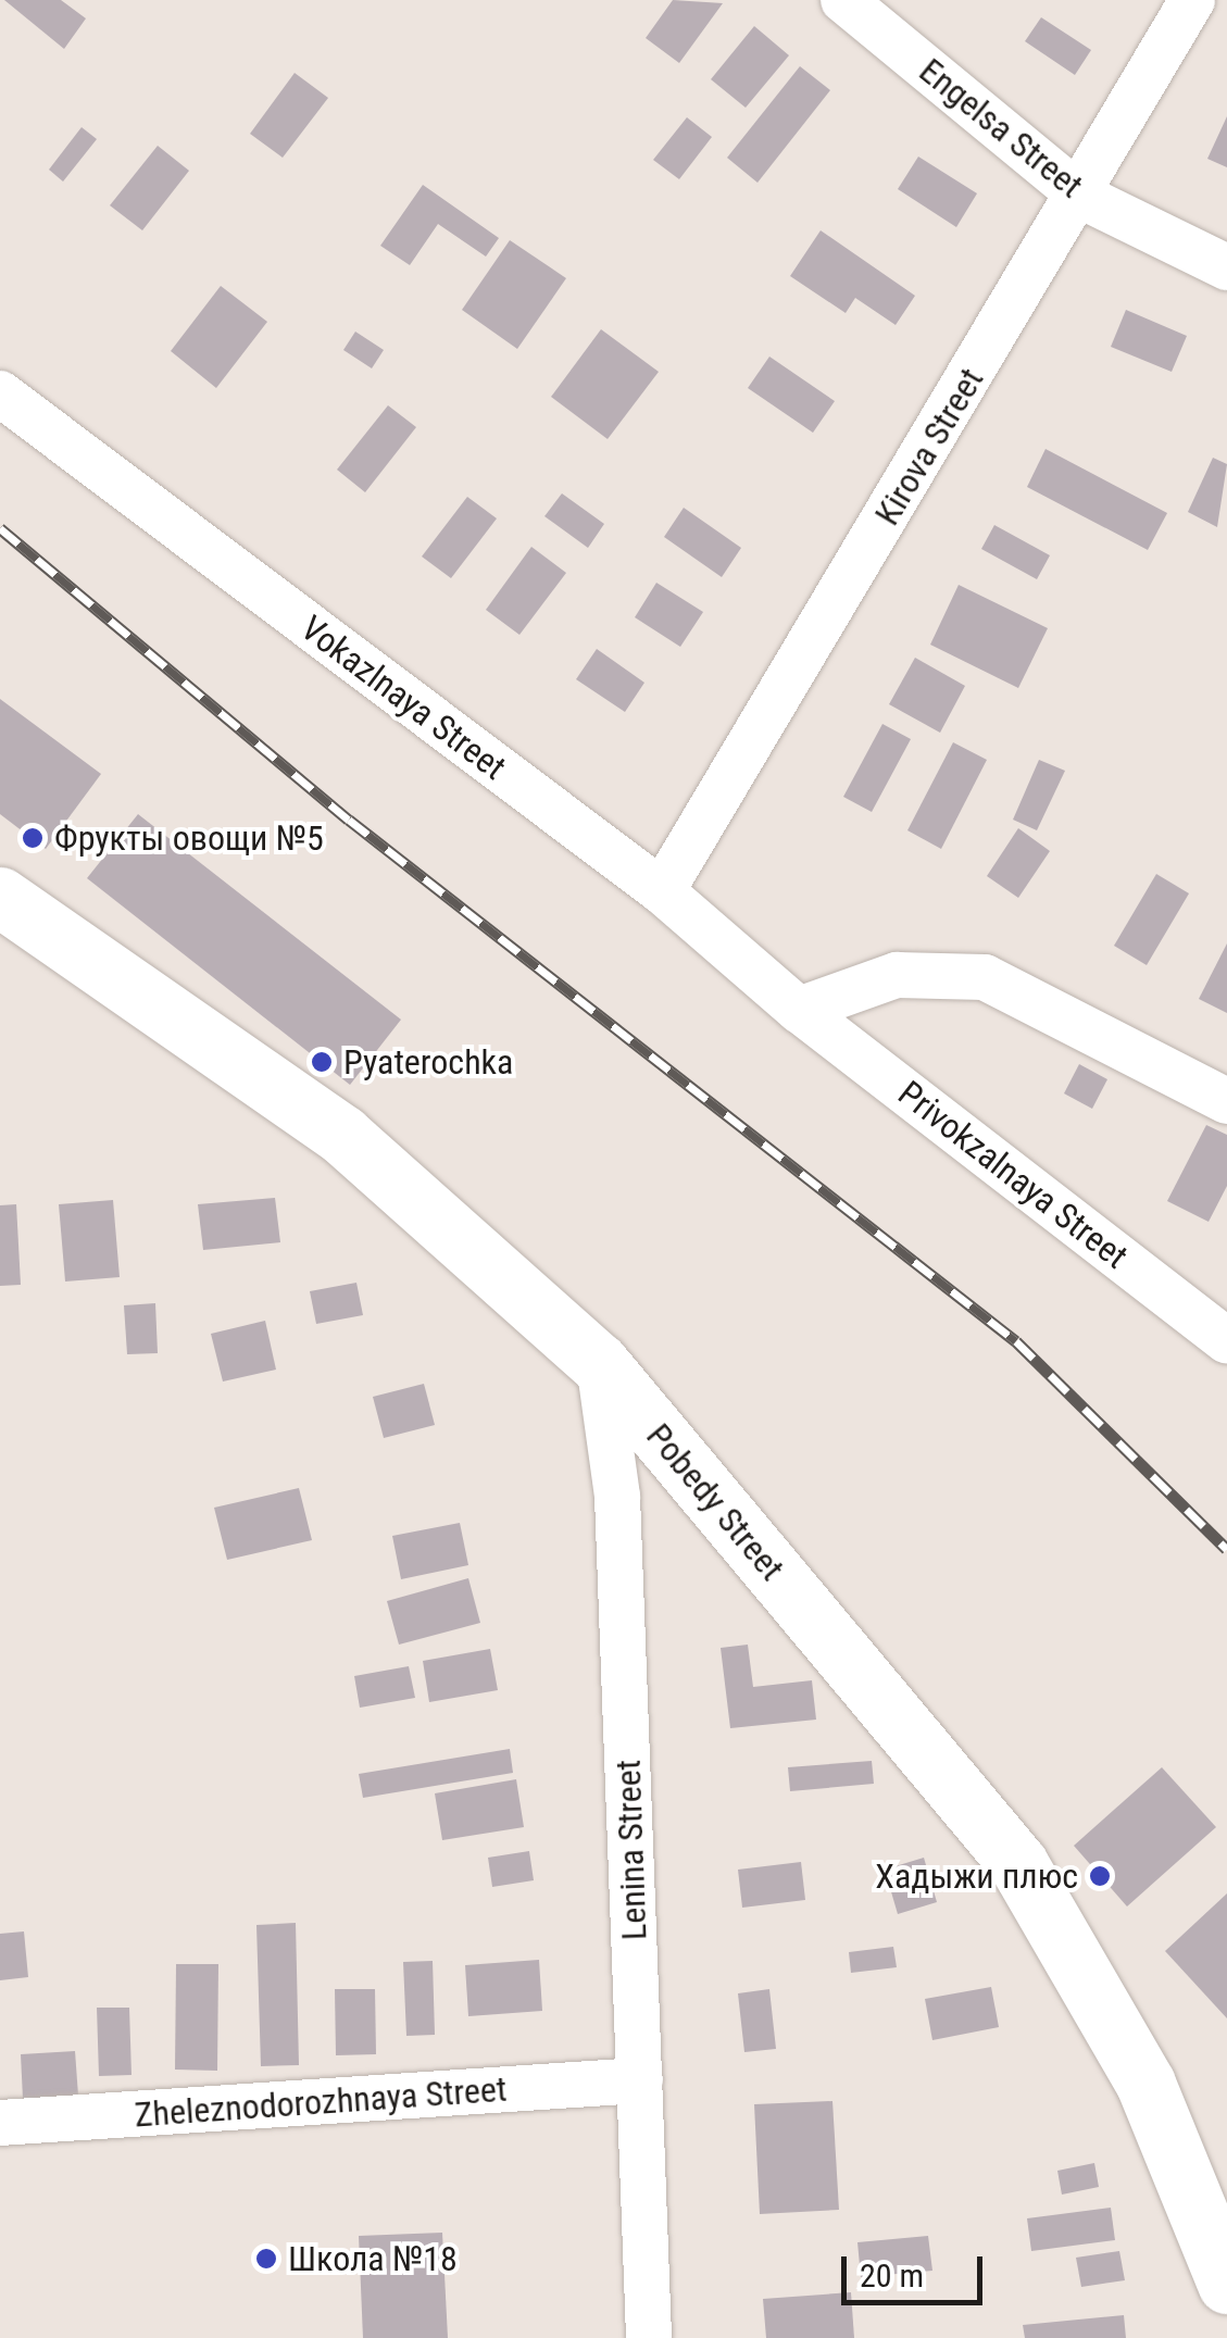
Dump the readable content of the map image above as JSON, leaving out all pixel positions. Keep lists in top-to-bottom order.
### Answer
{
  "streets": {
    "street": [
      "Engelsa Street",
      "Kirova Street",
      "Vokazlnaya Street",
      "Privokzalnaya Street",
      "Pobedy Street",
      "Lenina Street",
      "Zheleznodorozhnaya Street"
    ]
  },
  "crossings": [
    ["Engelsa Street", "Kirova Street"],
    ["Kirova Street", "Vokazlnaya Street"],
    ["Vokazlnaya Street", "Privokzalnaya Street"],
    ["Pobedy Street", "Lenina Street"],
    ["Lenina Street", "Zheleznodorozhnaya Street"]
  ],
  "places": [
    "Фрукты овощи №5",
    "Pyaterochka",
    "Хадыжи плюс",
    "Школа №18"
  ],
  "scale_bar": "20 m"
}
